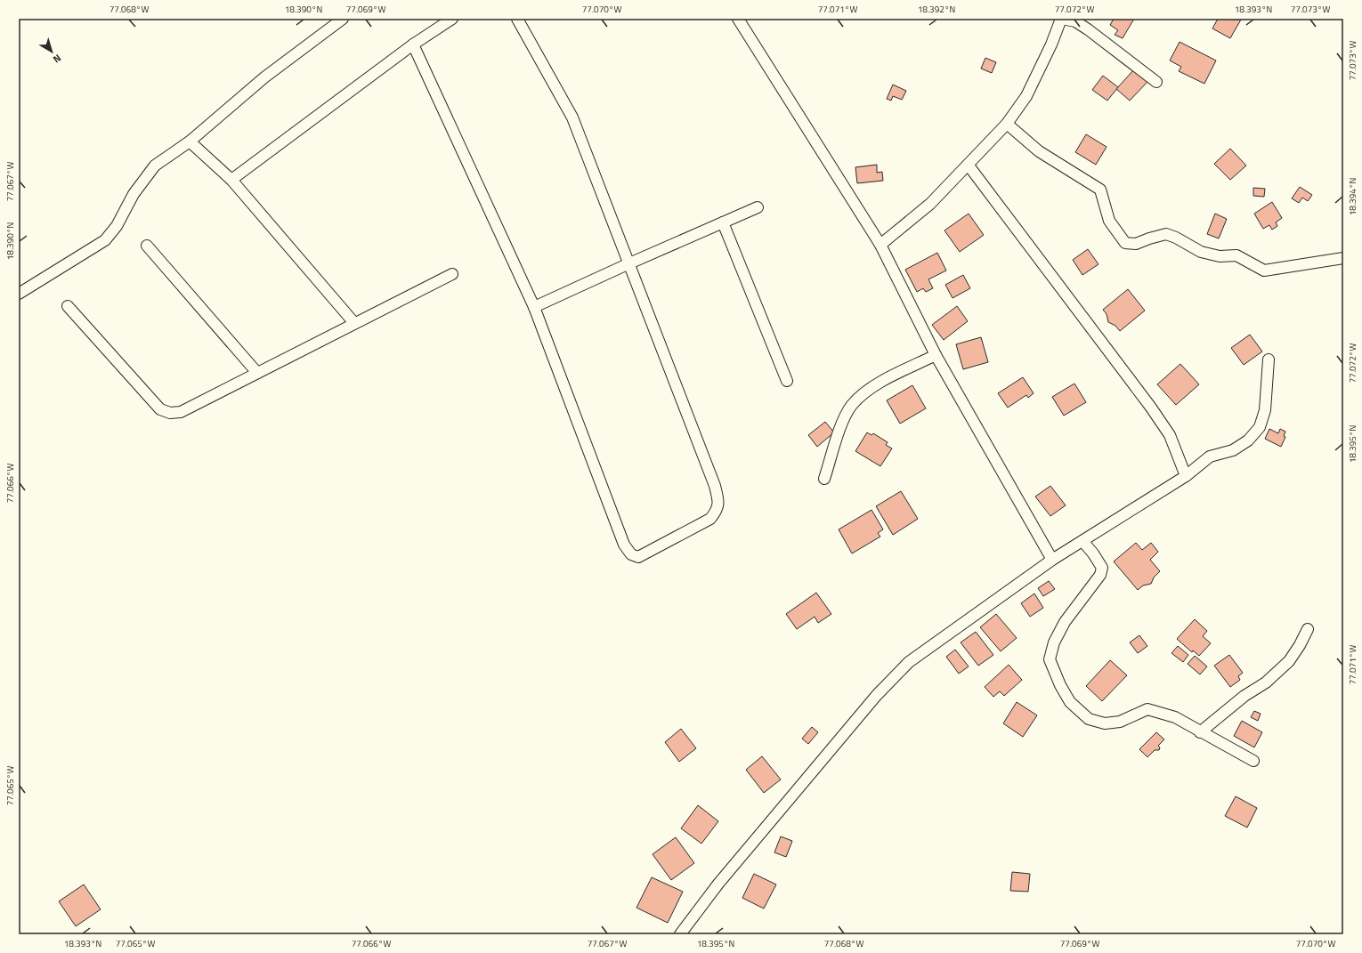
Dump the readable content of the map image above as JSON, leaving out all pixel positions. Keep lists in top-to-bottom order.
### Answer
{
  "north": "bottom right",
  "coordinates": [
    "77.068°W",
    "18.390°N",
    "77.069°W",
    "77.070°W",
    "77.071°W",
    "18.392°N",
    "77.072°W",
    "18.393°N",
    "77.073°W",
    "77.067°W",
    "18.394°N",
    "18.395°N",
    "77.066°W",
    "77.065°W"
  ]
}
